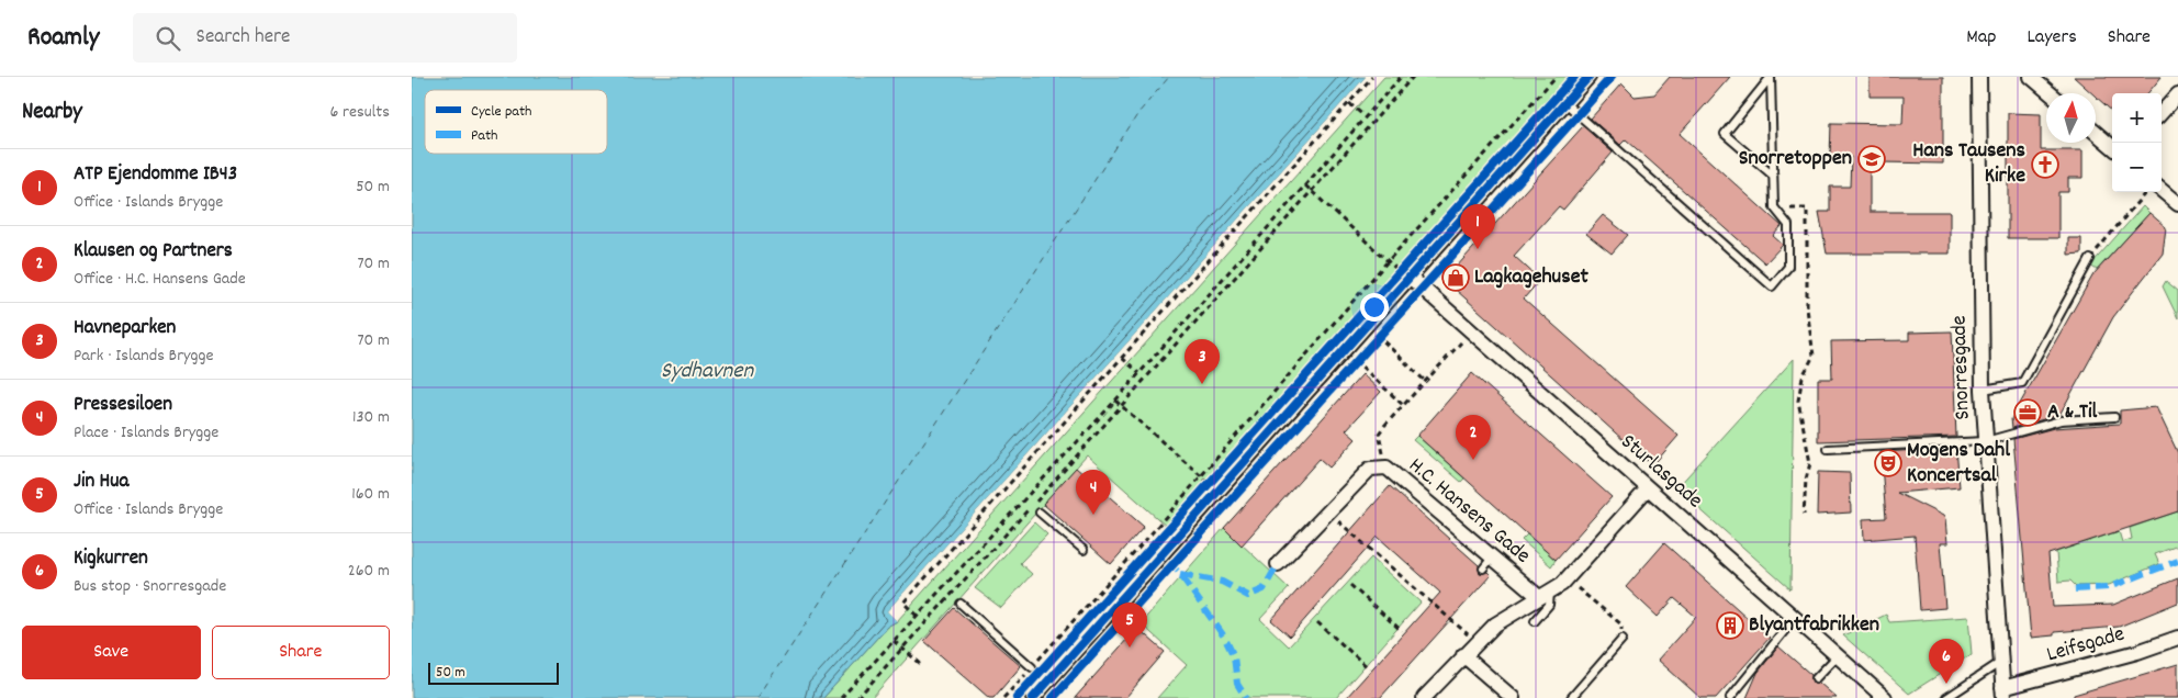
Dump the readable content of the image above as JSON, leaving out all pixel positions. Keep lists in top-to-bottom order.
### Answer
{
  "streets": {
    "street": [
      "Snorresgade",
      "Sturlasgade",
      "H.C. Hansens Gade",
      "Leifsgade"
    ]
  },
  "crossings": [
    ["Snorresgade", "Leifsgade"]
  ],
  "water": ["Sydhavnen"],
  "places": {
    "school or university": ["Snorretoppen"],
    "church": ["Hans Tausens Kirke"],
    "shop": ["Lagkagehuset"],
    "office": ["A & Til"],
    "theatre": ["Mogens Dahl Koncertsal"],
    "building": ["Blyantfabrikken"]
  },
  "legend": ["Cycle path", "Path"],
  "scale_bar": "50 m",
  "north": "top",
  "page": {
    "header": "Roamly",
    "search": "Search here",
    "nav": ["Map", "Layers", "Share"],
    "heading": ["Nearby", "6 results"],
    "map_buttons": ["+", "−"],
    "list": [
      {
        "mark": "1",
        "name": "ATP Ejendomme IB43",
        "note": "Office · Islands Brygge",
        "value": "50 m"
      },
      {
        "mark": "2",
        "name": "Klausen og Partners",
        "note": "Office · H.C. Hansens Gade",
        "value": "70 m"
      },
      {
        "mark": "3",
        "name": "Havneparken",
        "note": "Park · Islands Brygge",
        "value": "70 m"
      },
      {
        "mark": "4",
        "name": "Pressesiloen",
        "note": "Place · Islands Brygge",
        "value": "130 m"
      },
      {
        "mark": "5",
        "name": "Jin Hua",
        "note": "Office · Islands Brygge",
        "value": "160 m"
      },
      {
        "mark": "6",
        "name": "Kigkurren",
        "note": "Bus stop · Snorresgade",
        "value": "260 m"
      }
    ],
    "pins": [
      "1",
      "3",
      "2",
      "4",
      "5",
      "6"
    ],
    "buttons": ["Save", "Share"],
    "scale": "50 m"
  }
}
